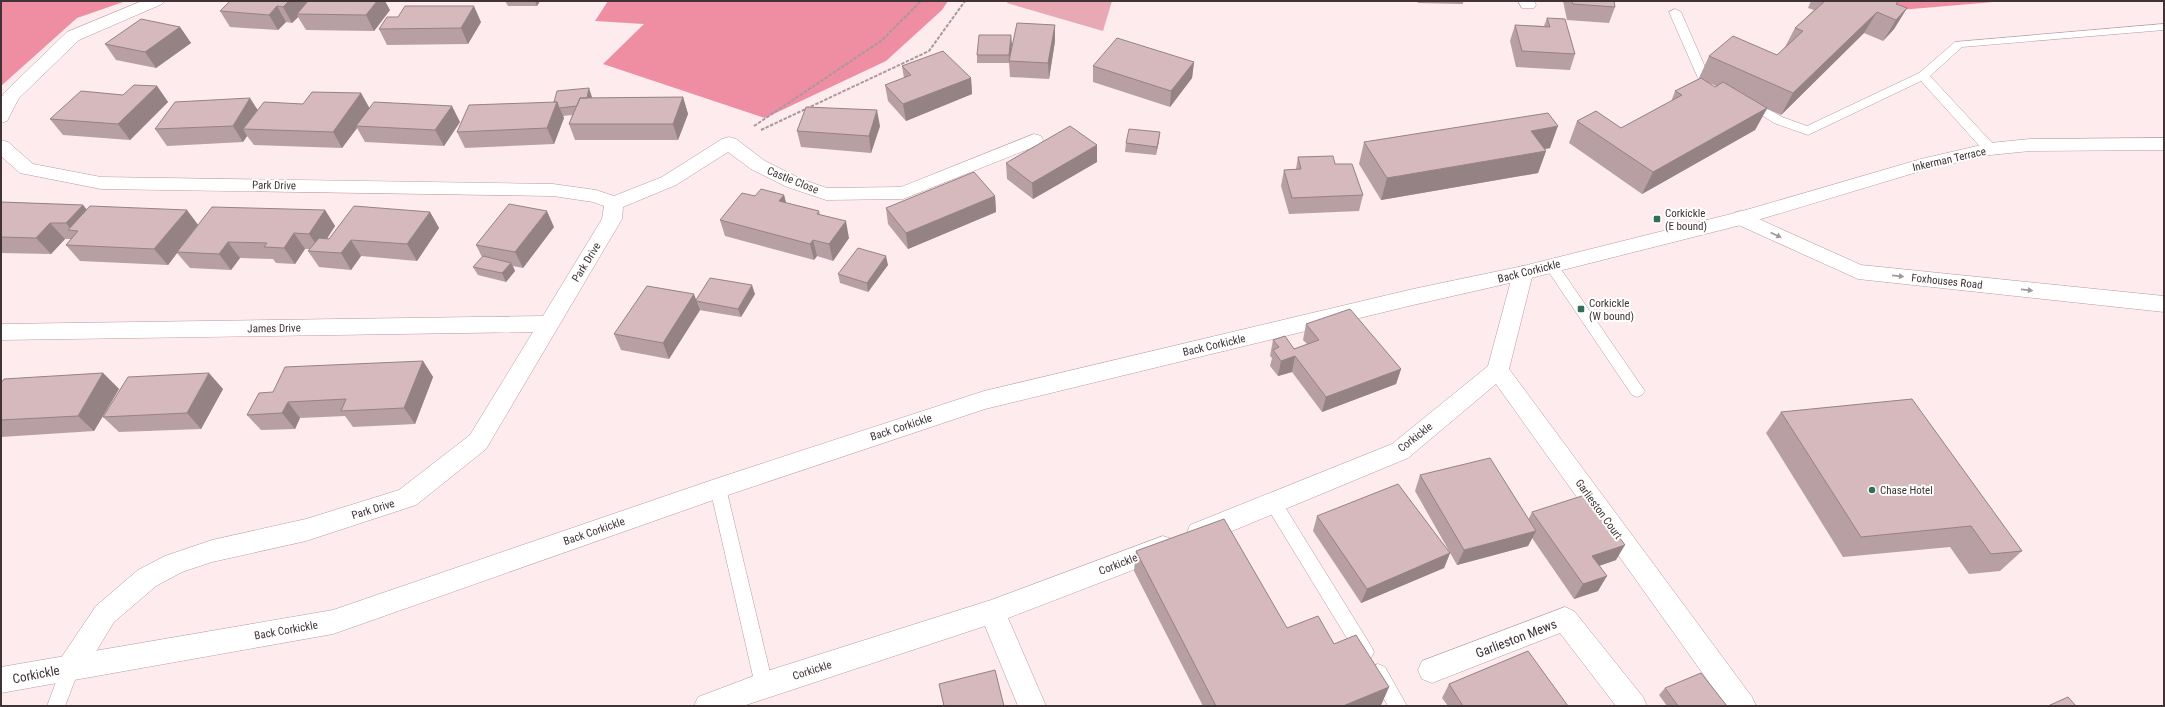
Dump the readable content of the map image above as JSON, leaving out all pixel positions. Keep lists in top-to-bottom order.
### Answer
{
  "streets": {
    "street": [
      "Inkerman Terrace",
      "Castle Close",
      "Park Drive",
      "Back Corkickle",
      "Foxhouses Road",
      "James Drive",
      "Corkickle",
      "Garlieston Court",
      "Garlieston Mews"
    ]
  },
  "crossings": [
    ["Inkerman Terrace", "Back Corkickle"],
    ["Inkerman Terrace", "Foxhouses Road"],
    ["Park Drive", "Back Corkickle"],
    ["Park Drive", "James Drive"],
    ["Park Drive", "Corkickle"],
    ["Back Corkickle", "Foxhouses Road"],
    ["Back Corkickle", "Corkickle"],
    ["Corkickle", "Garlieston Court"]
  ],
  "one_way": ["Foxhouses Road"],
  "places": {
    "transit": ["Corkickle (E bound)", "Corkickle (W bound)"],
    "other": ["Chase Hotel"]
  }
}
